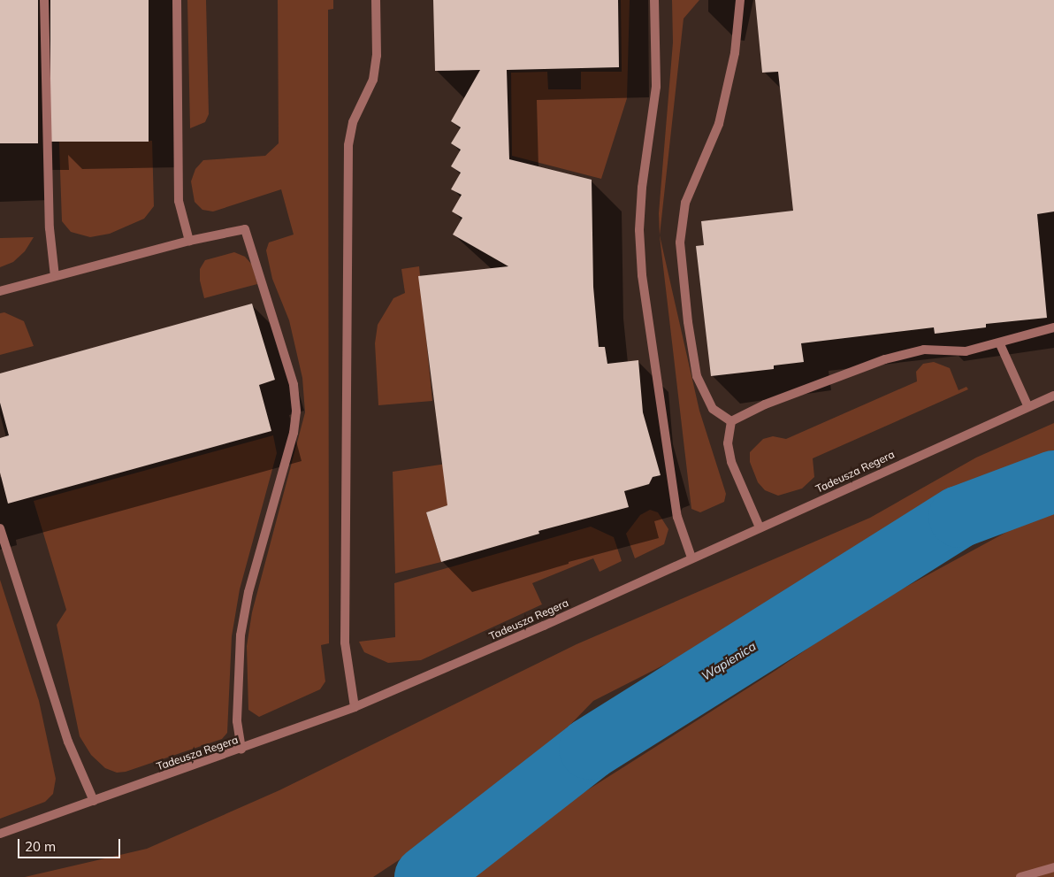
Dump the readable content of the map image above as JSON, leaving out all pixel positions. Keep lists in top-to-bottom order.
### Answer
{
  "streets": {
    "street": ["Tadeusza Regera"]
  },
  "water": ["Wapienica"],
  "scale_bar": "20 m"
}
